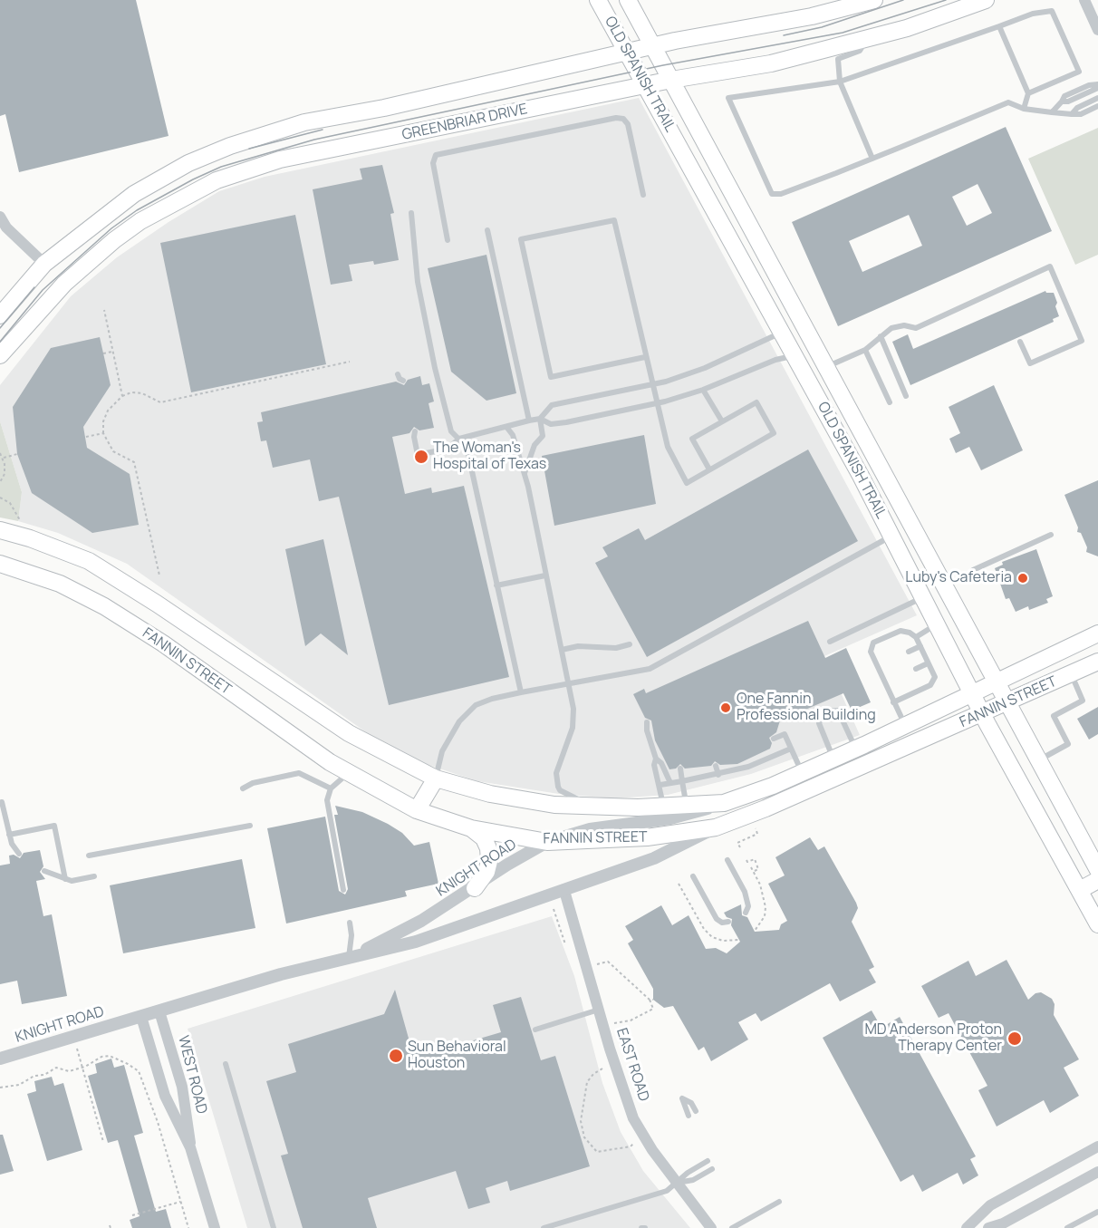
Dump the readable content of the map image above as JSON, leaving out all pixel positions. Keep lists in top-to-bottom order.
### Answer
{
  "streets": {
    "main road": ["OLD SPANISH TRAIL", "GREENBRIAR DRIVE", "FANNIN STREET"],
    "street": ["KNIGHT ROAD", "EAST ROAD", "WEST ROAD"]
  },
  "crossings": [
    ["OLD SPANISH TRAIL", "GREENBRIAR DRIVE"],
    ["OLD SPANISH TRAIL", "FANNIN STREET"],
    ["FANNIN STREET", "KNIGHT ROAD"],
    ["KNIGHT ROAD", "EAST ROAD"],
    ["KNIGHT ROAD", "WEST ROAD"]
  ],
  "places": [
    "The Woman's Hospital of Texas",
    "Luby's Cafeteria",
    "One Fannin Professional Building",
    "MD Anderson Proton Therapy Center",
    "Sun Behavioral Houston"
  ]
}
